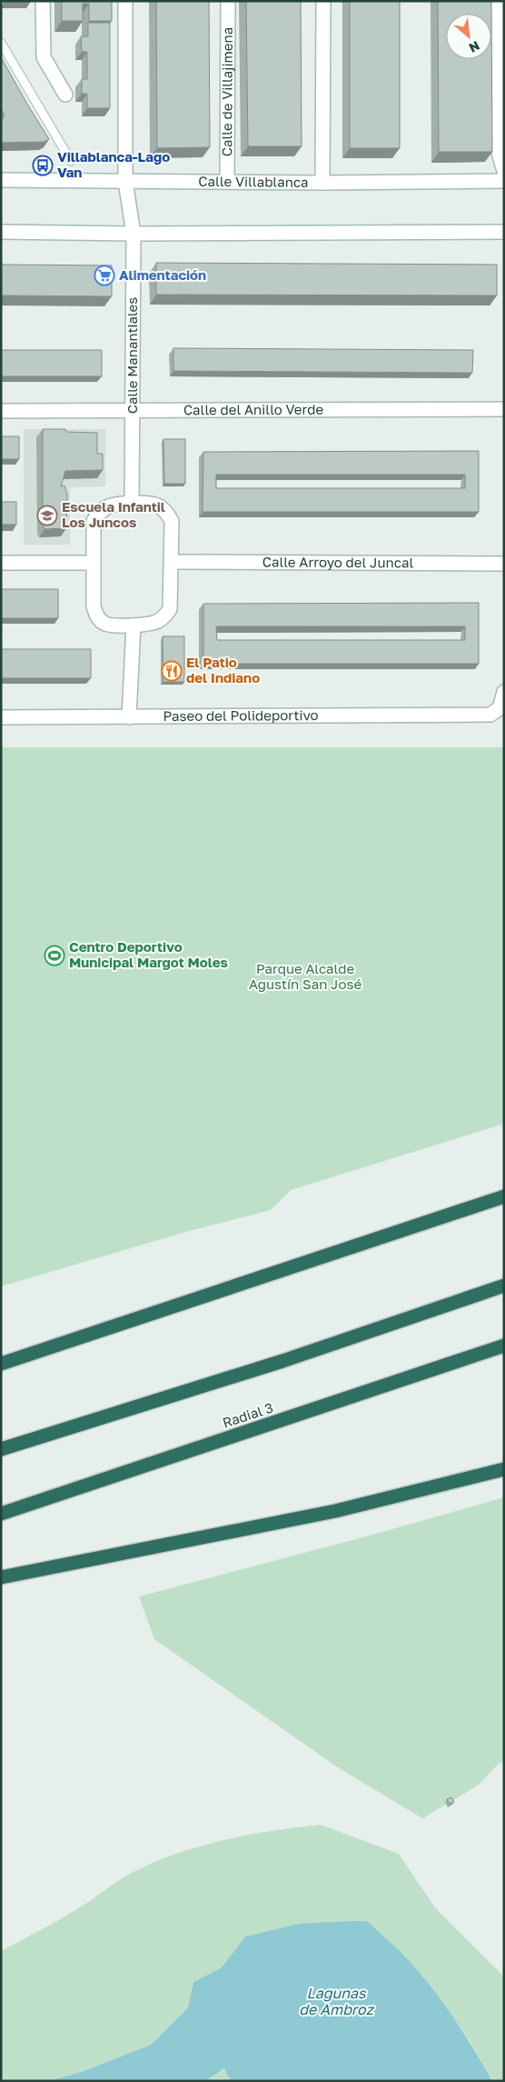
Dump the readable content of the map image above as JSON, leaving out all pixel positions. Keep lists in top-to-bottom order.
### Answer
{
  "streets": {
    "highway": ["Radial 3"],
    "street": [
      "Calle de Villajimena",
      "Calle Villablanca",
      "Calle Manantiales",
      "Calle del Anillo Verde",
      "Calle Arroyo del Juncal",
      "Paseo del Polideportivo"
    ]
  },
  "crossings": [
    ["Calle de Villajimena", "Calle Villablanca"],
    ["Calle Villablanca", "Calle Manantiales"],
    ["Calle Manantiales", "Calle del Anillo Verde"],
    ["Calle Manantiales", "Calle Arroyo del Juncal"]
  ],
  "water": ["Lagunas de Ambroz"],
  "parks": ["Parque Alcalde Agustín San José"],
  "places": {
    "bus stop": ["Villablanca-Lago Van"],
    "supermarket": ["Alimentación"],
    "school or university": ["Escuela Infantil Los Juncos"],
    "restaurant": ["El Patio del Indiano"],
    "sports": ["Centro Deportivo Municipal Margot Moles"]
  },
  "north": "bottom right"
}
